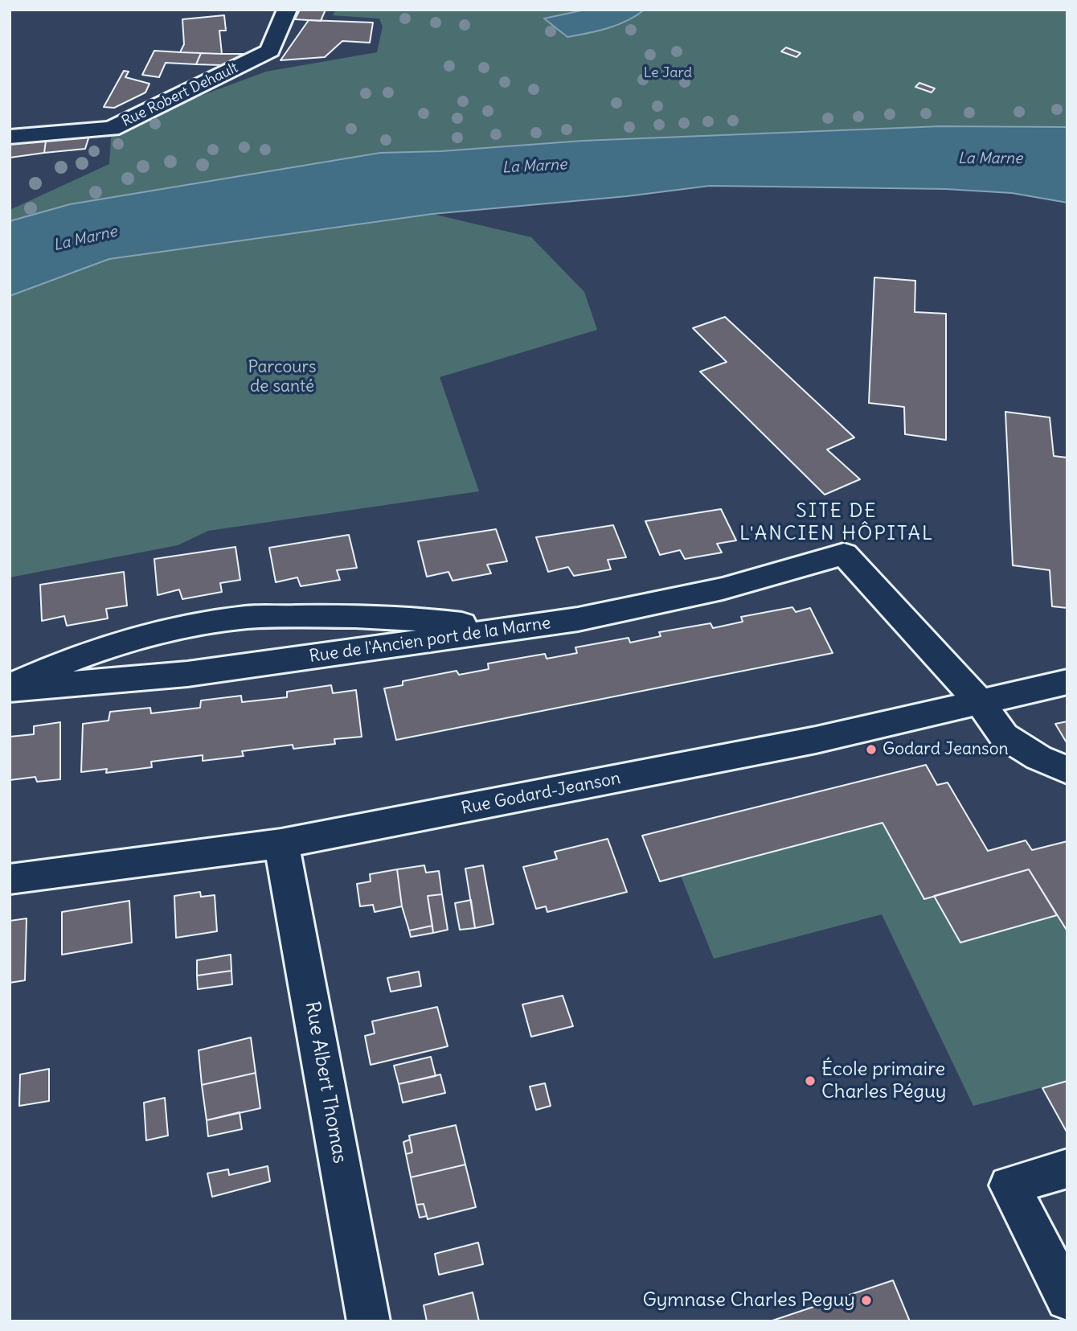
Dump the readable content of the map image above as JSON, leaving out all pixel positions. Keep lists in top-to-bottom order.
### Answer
{
  "streets": {
    "street": [
      "Rue Robert Dehault",
      "Rue de l'Ancien port de la Marne",
      "Rue Godard-Jeanson",
      "Rue Albert Thomas"
    ]
  },
  "crossings": [
    ["Rue de l'Ancien port de la Marne", "Rue Godard-Jeanson"],
    ["Rue Godard-Jeanson", "Rue Albert Thomas"]
  ],
  "districts": ["SITE DE L'ANCIEN HÔPITAL"],
  "water": ["La Marne"],
  "parks": ["Le Jard", "Parcours de santé"],
  "places": ["Godard Jeanson", "École primaire Charles Péguy", "Gymnase Charles Peguy"]
}
